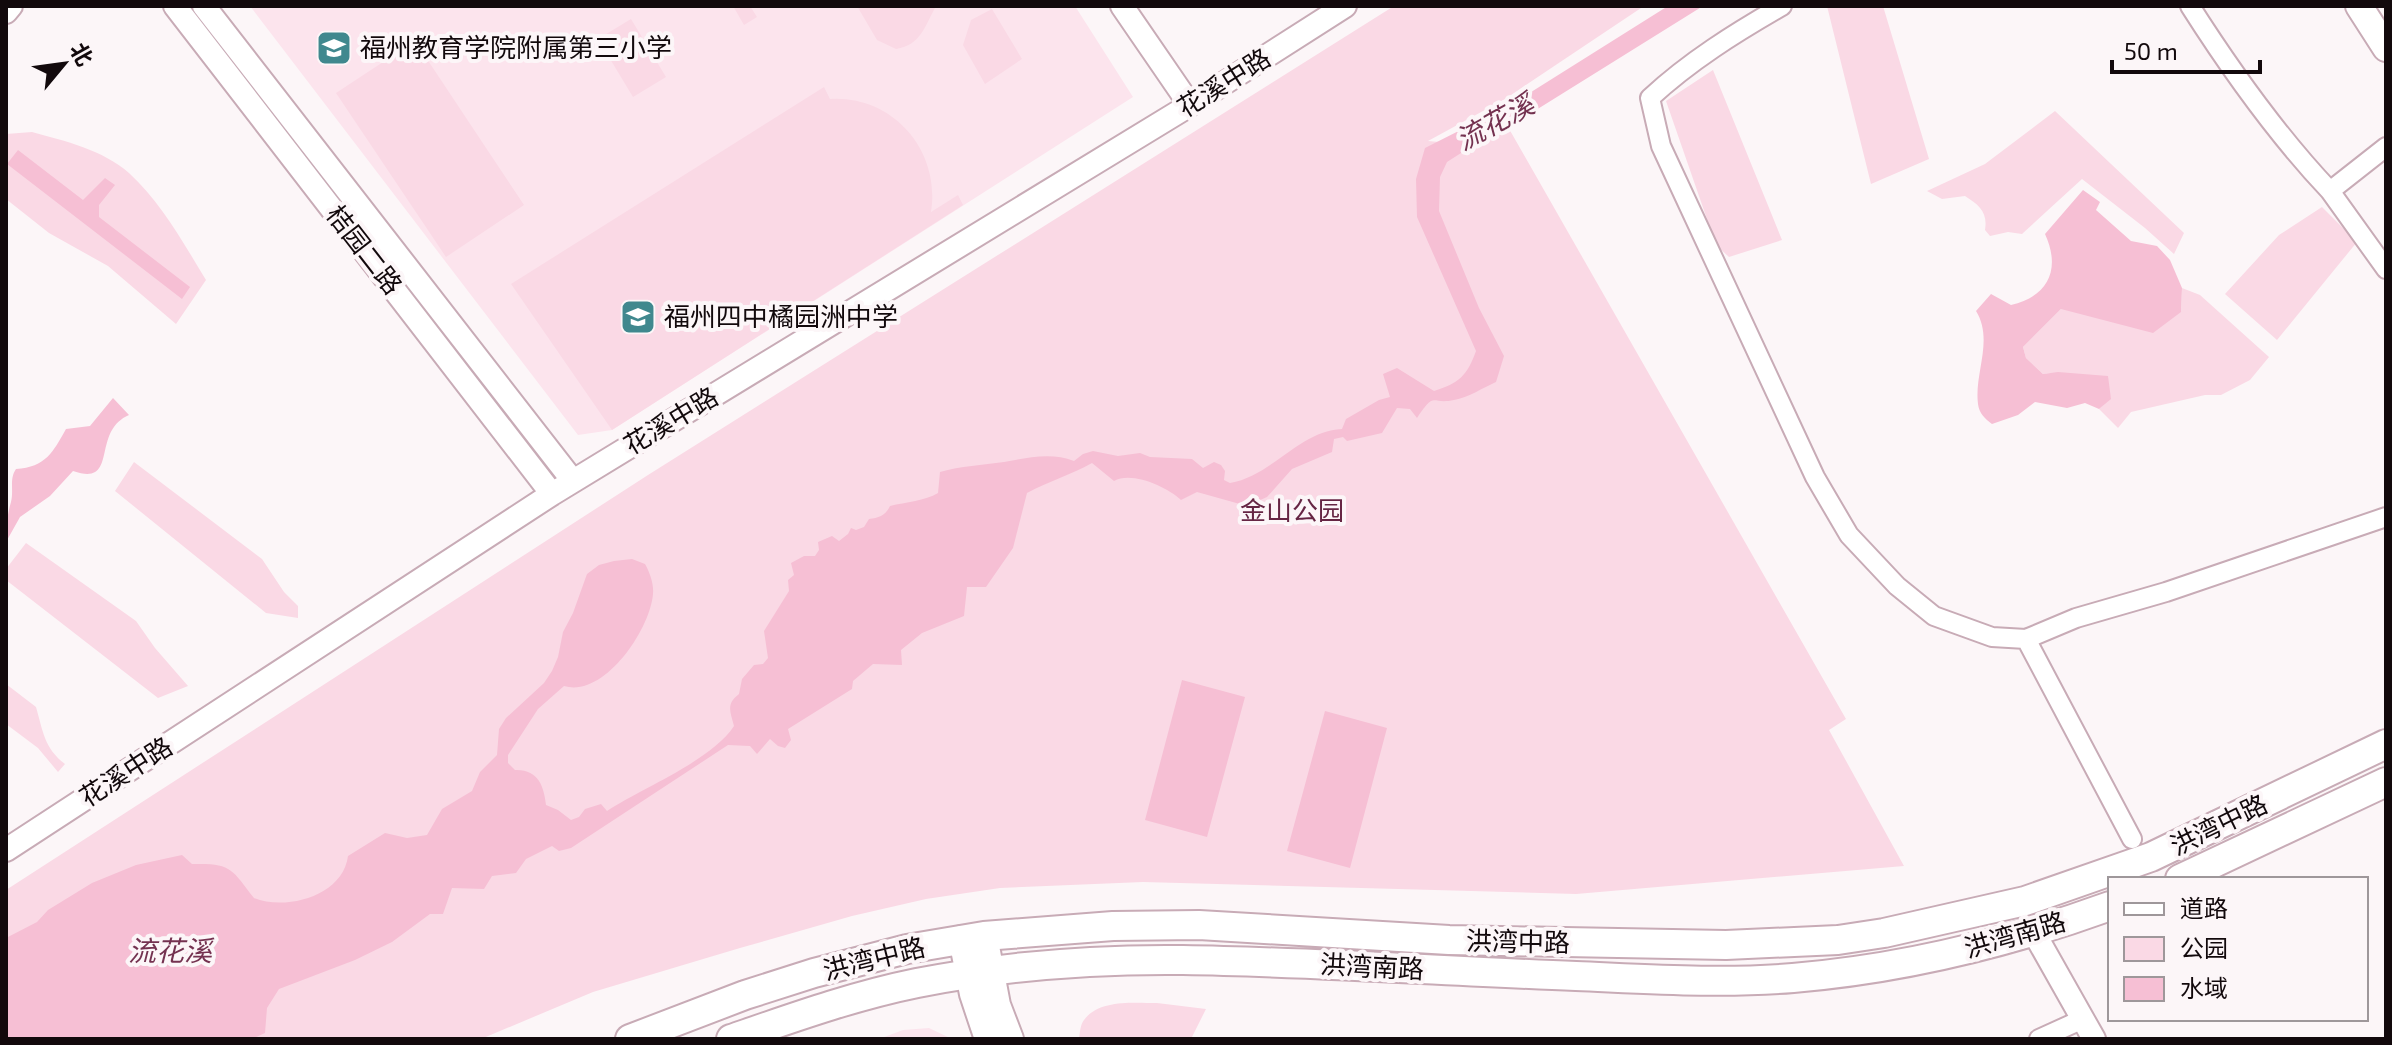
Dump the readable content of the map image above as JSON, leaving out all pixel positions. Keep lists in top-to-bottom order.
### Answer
{
  "streets": {
    "main road": ["洪湾中路", "洪湾南路"],
    "street": ["花溪中路", "桔园二路"]
  },
  "crossings": [
    ["花溪中路", "桔园二路"]
  ],
  "water": ["流花溪"],
  "parks": ["金山公园"],
  "places": {
    "school or university": ["福州教育学院附属第三小学", "福州四中橘园洲中学"]
  },
  "legend": ["道路", "公园", "水域"],
  "scale_bar": "50 m",
  "north": "top right"
}
